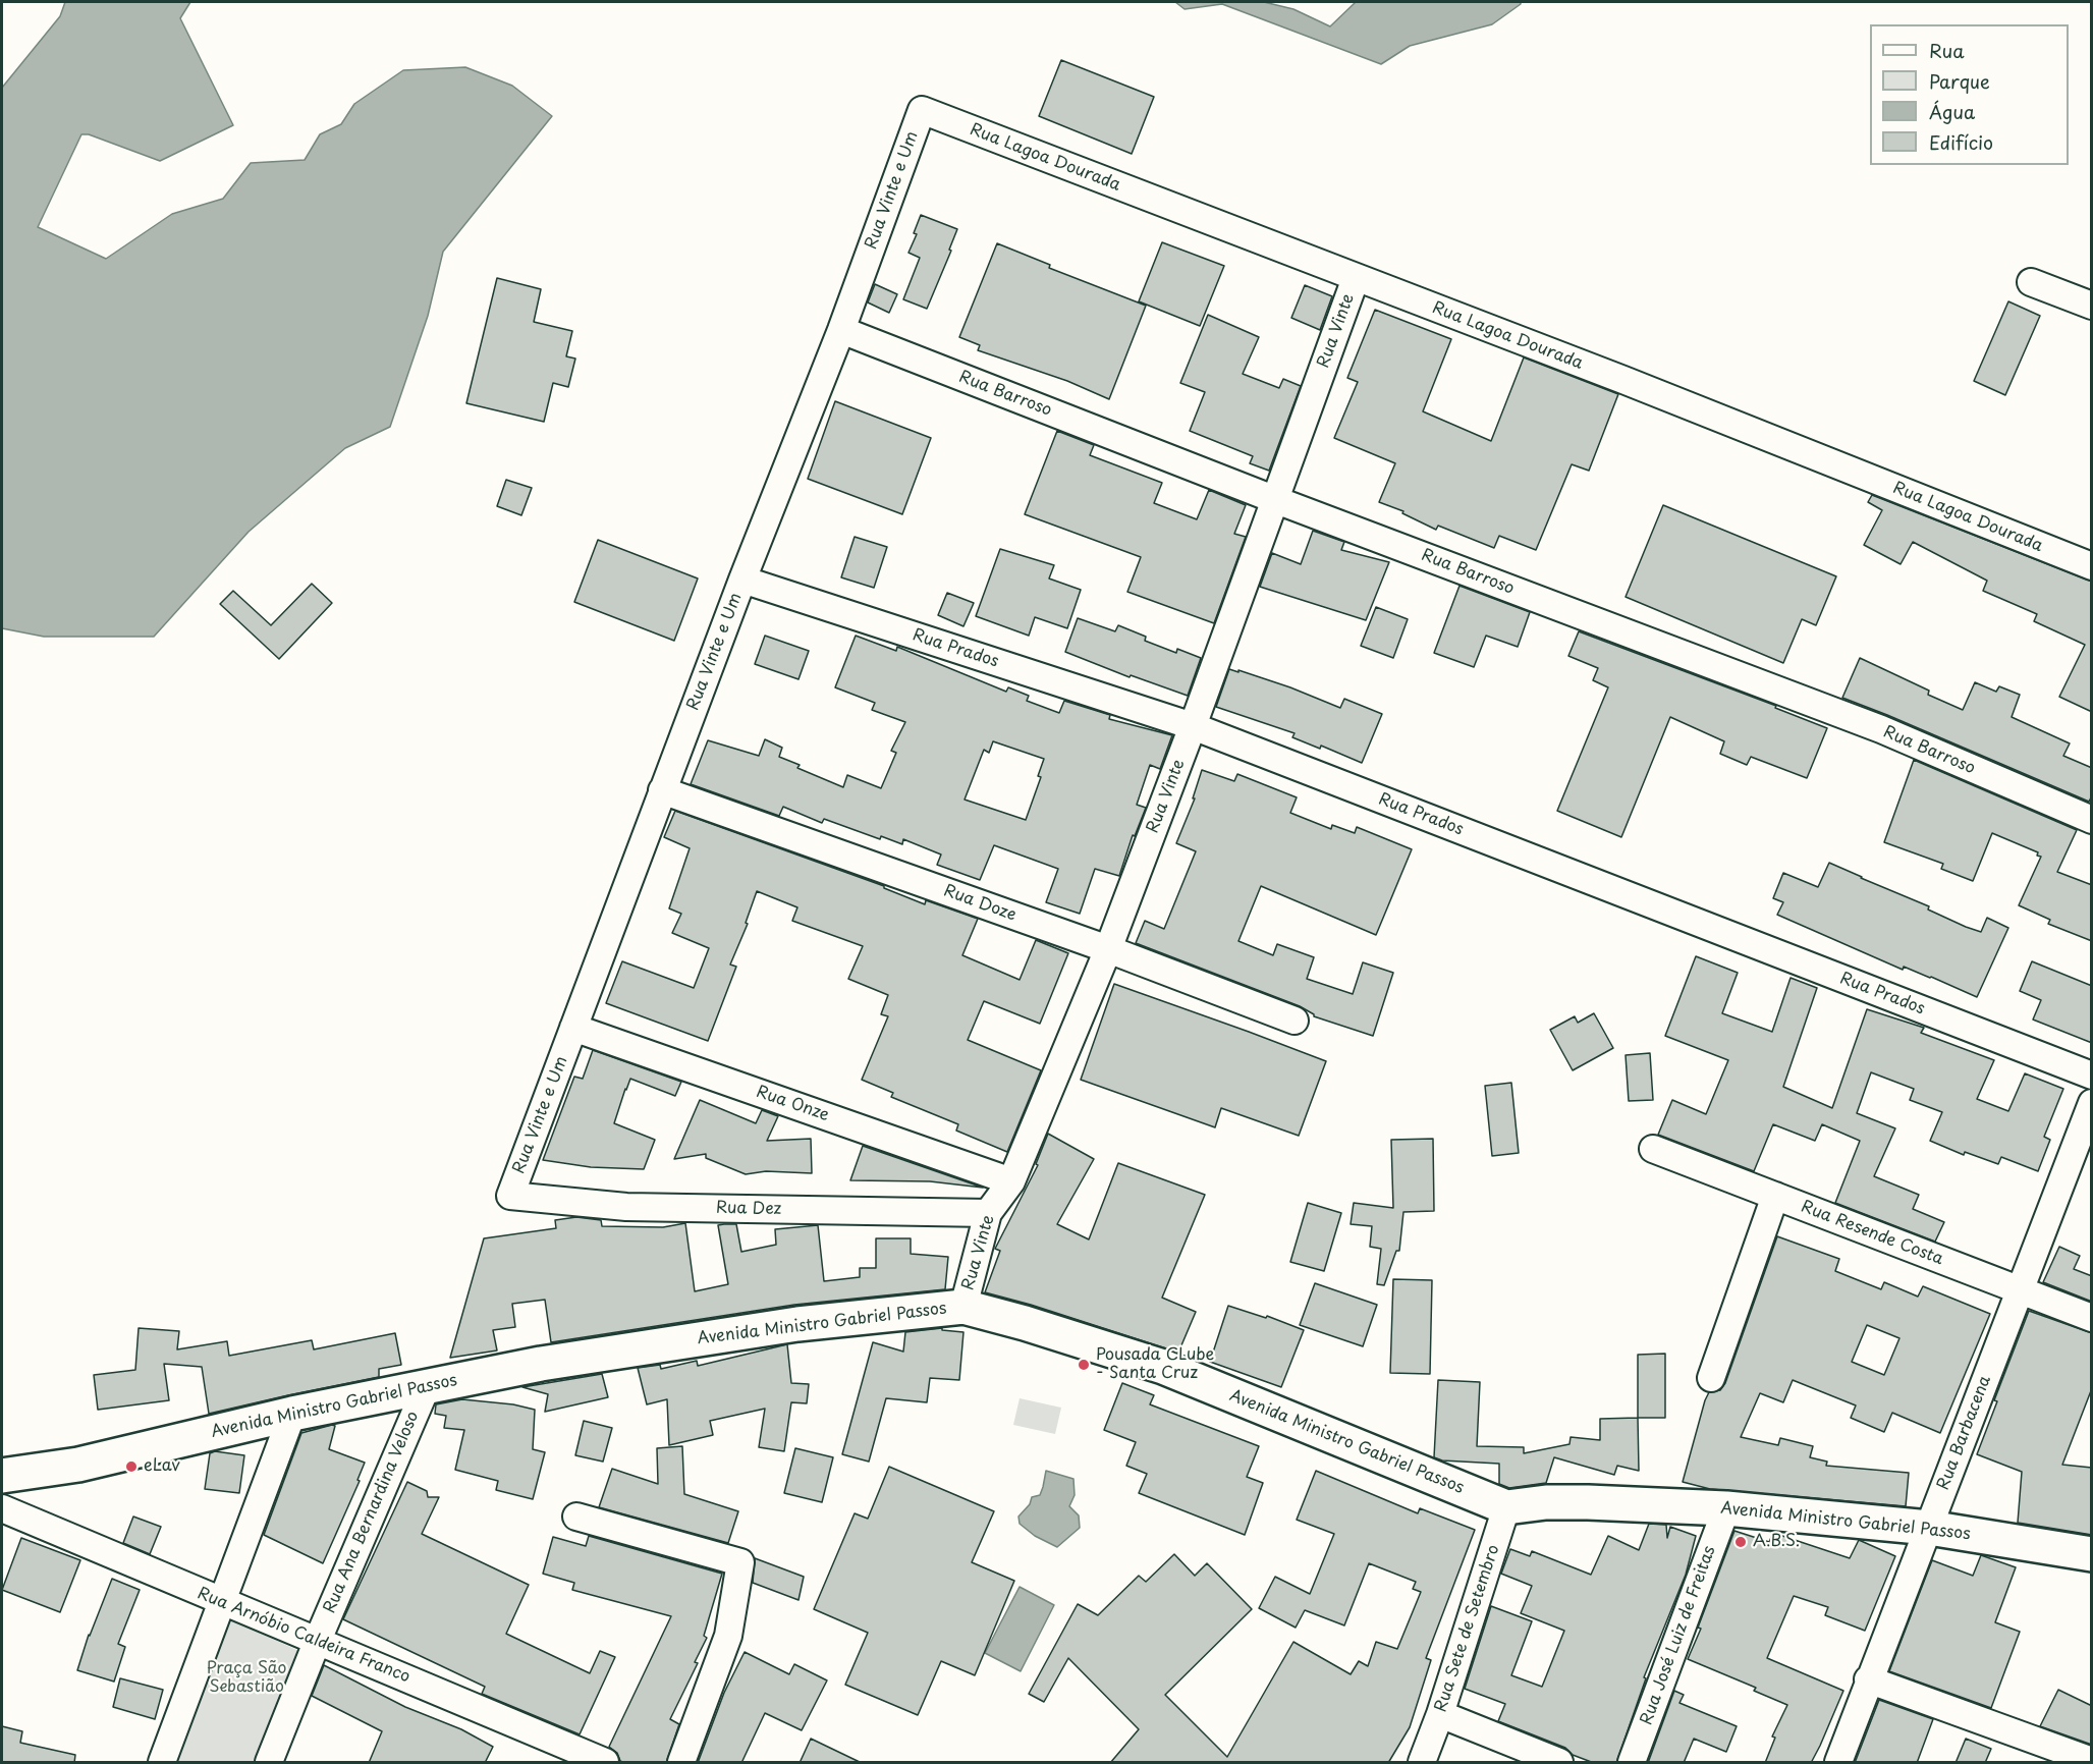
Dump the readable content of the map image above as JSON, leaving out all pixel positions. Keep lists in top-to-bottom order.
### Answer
{
  "streets": {
    "main road": ["Avenida Ministro Gabriel Passos"],
    "street": [
      "Rua Lagoa Dourada",
      "Rua Vinte e Um",
      "Rua Vinte",
      "Rua Barroso",
      "Rua Prados",
      "Rua Doze",
      "Rua Onze",
      "Rua Dez",
      "Rua Resende Costa",
      "Rua Barbacena",
      "Rua Ana Bernardina Veloso",
      "Rua Sete de Setembro",
      "Rua Arnóbio Caldeira Franco",
      "Rua José Luiz de Freitas"
    ]
  },
  "crossings": [
    ["Rua Lagoa Dourada", "Rua Vinte e Um"],
    ["Rua Lagoa Dourada", "Rua Vinte"],
    ["Rua Vinte e Um", "Rua Barroso"],
    ["Rua Vinte e Um", "Rua Prados"],
    ["Rua Vinte e Um", "Rua Doze"],
    ["Rua Vinte e Um", "Rua Onze"],
    ["Rua Vinte e Um", "Rua Dez"],
    ["Rua Vinte", "Rua Barroso"],
    ["Rua Vinte", "Rua Prados"],
    ["Rua Vinte", "Rua Doze"],
    ["Rua Vinte", "Rua Onze"],
    ["Rua Vinte", "Rua Dez"],
    ["Rua Vinte", "Avenida Ministro Gabriel Passos"],
    ["Rua Resende Costa", "Rua Barbacena"],
    ["Avenida Ministro Gabriel Passos", "Rua Barbacena"],
    ["Avenida Ministro Gabriel Passos", "Rua Ana Bernardina Veloso"],
    ["Avenida Ministro Gabriel Passos", "Rua Sete de Setembro"],
    ["Avenida Ministro Gabriel Passos", "Rua José Luiz de Freitas"],
    ["Rua Ana Bernardina Veloso", "Rua Arnóbio Caldeira Franco"]
  ],
  "parks": ["Praça São Sebastião"],
  "places": ["Pousada CLube - Santa Cruz", "eLav", "A.B.S."],
  "legend": [
    "Rua",
    "Parque",
    "Água",
    "Edifício"
  ]
}
